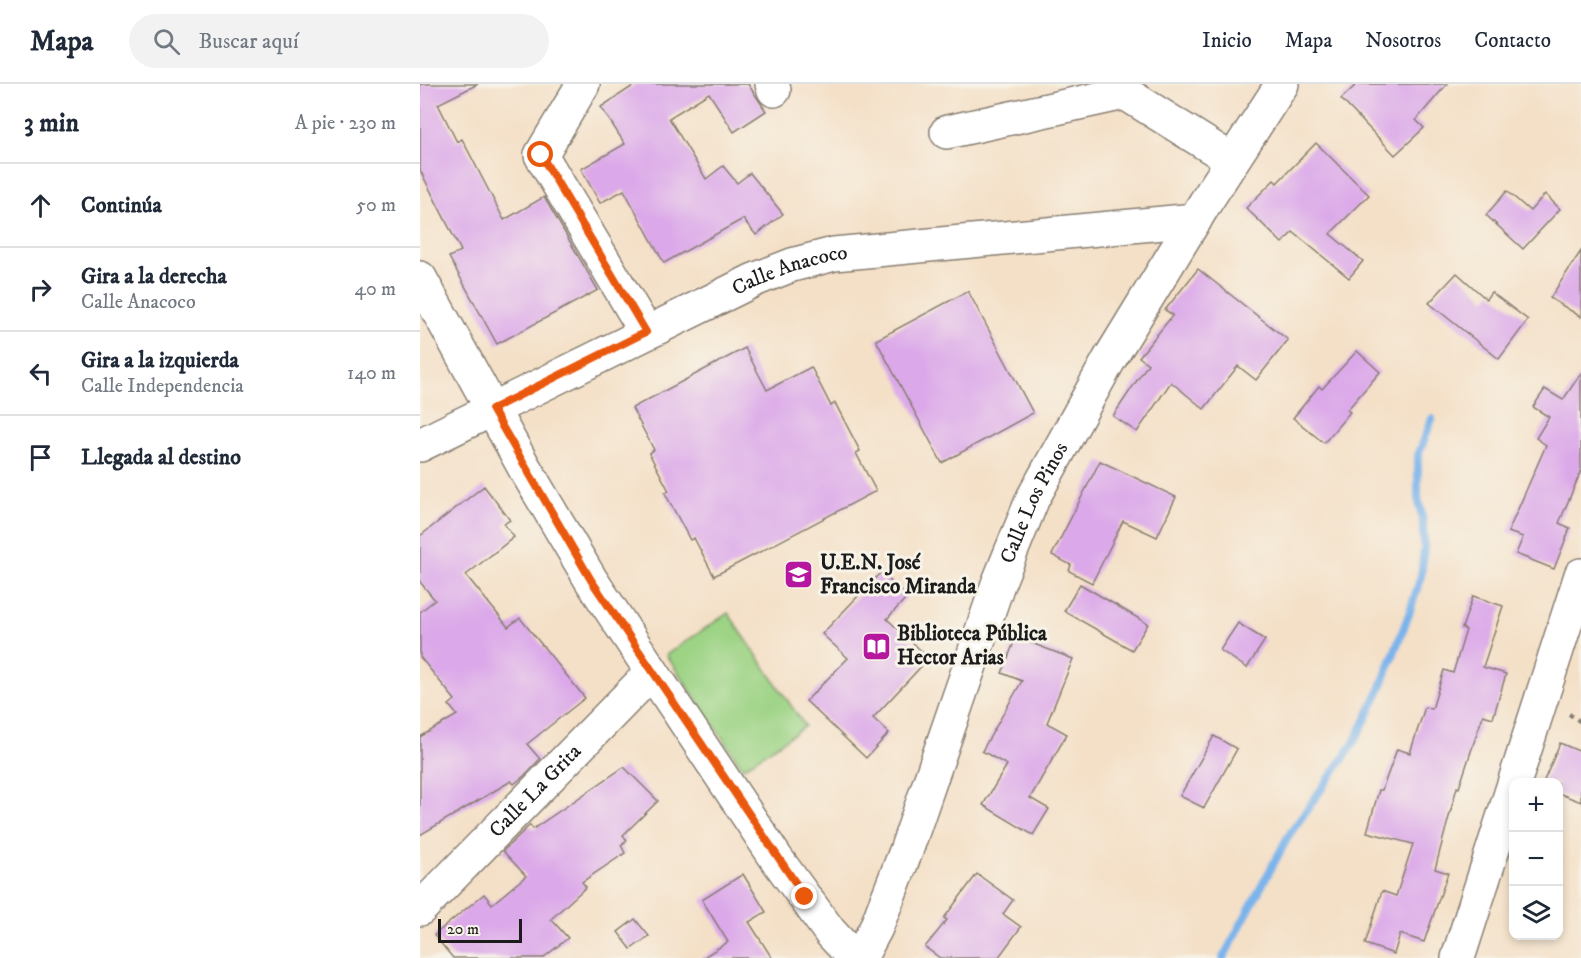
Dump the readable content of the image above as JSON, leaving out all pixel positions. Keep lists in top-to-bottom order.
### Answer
{
  "streets": {
    "street": ["Calle Anacoco", "Calle Los Pinos", "Calle La Grita"]
  },
  "crossings": [
    ["Calle Anacoco", "Calle Los Pinos"]
  ],
  "places": {
    "school or university": ["U.E.N. José Francisco Miranda"],
    "library": ["Biblioteca Pública Hector Arias"]
  },
  "scale_bar": "20 m",
  "page": {
    "header": "Mapa",
    "search": "Buscar aquí",
    "nav": [
      "Inicio",
      "Mapa",
      "Nosotros",
      "Contacto"
    ],
    "heading": ["3 min", "A pie · 230 m"],
    "list": [
      ["Continúa", "50 m"],
      ["Gira a la derecha", "Calle Anacoco", "40 m"],
      ["Gira a la izquierda", "Calle Independencia", "140 m"],
      "Llegada al destino"
    ],
    "map_buttons": ["+", "−"],
    "scale": "20 m"
  }
}
